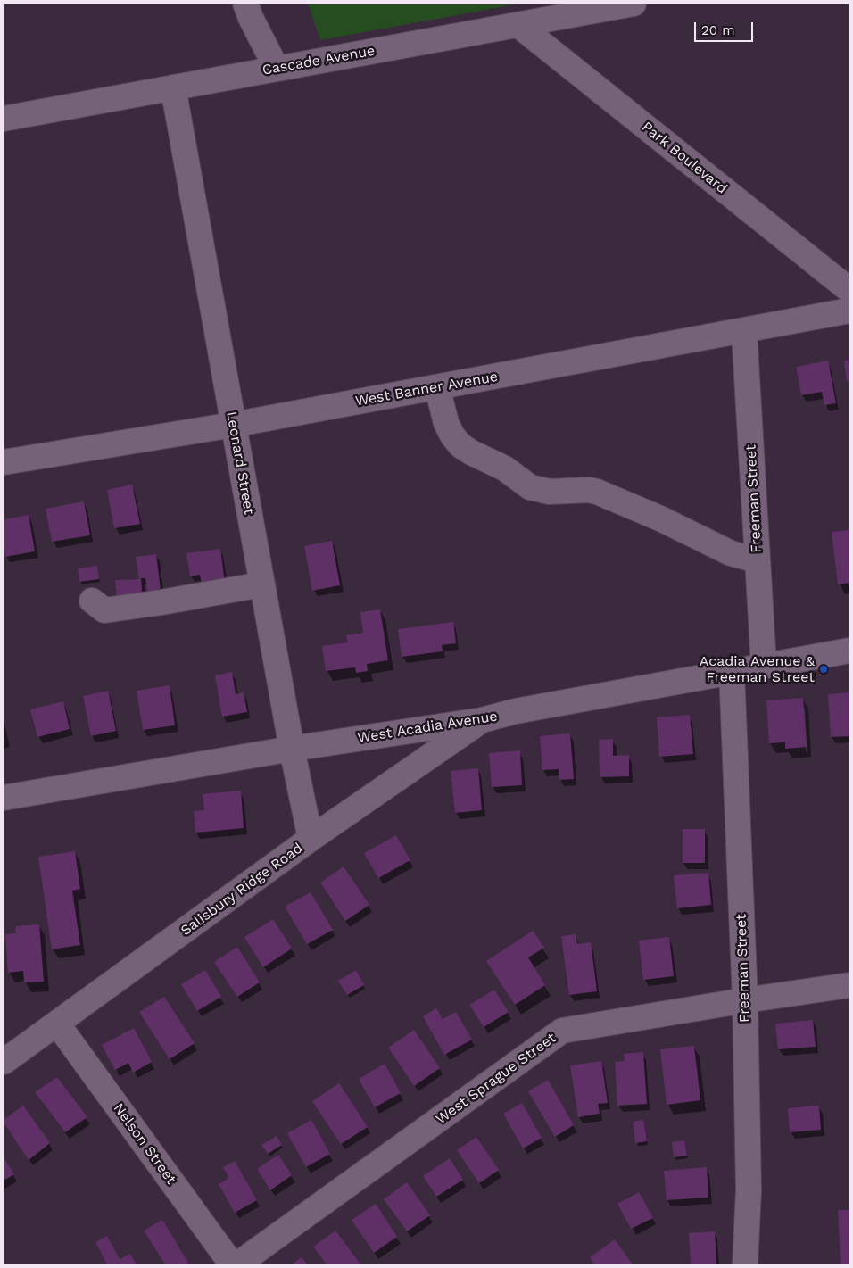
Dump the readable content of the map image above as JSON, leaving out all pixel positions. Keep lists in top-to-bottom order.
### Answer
{
  "streets": {
    "street": [
      "Cascade Avenue",
      "Park Boulevard",
      "West Banner Avenue",
      "Leonard Street",
      "Freeman Street",
      "West Acadia Avenue",
      "Salisbury Ridge Road",
      "West Sprague Street",
      "Nelson Street"
    ]
  },
  "crossings": [
    ["Cascade Avenue", "Park Boulevard"],
    ["Cascade Avenue", "Leonard Street"],
    ["West Banner Avenue", "Leonard Street"],
    ["West Banner Avenue", "Freeman Street"],
    ["Leonard Street", "West Acadia Avenue"],
    ["Leonard Street", "Salisbury Ridge Road"],
    ["Freeman Street", "West Acadia Avenue"],
    ["Freeman Street", "West Sprague Street"],
    ["West Acadia Avenue", "Salisbury Ridge Road"],
    ["Salisbury Ridge Road", "Nelson Street"]
  ],
  "places": ["Acadia Avenue & Freeman Street"],
  "scale_bar": "20 m"
}
